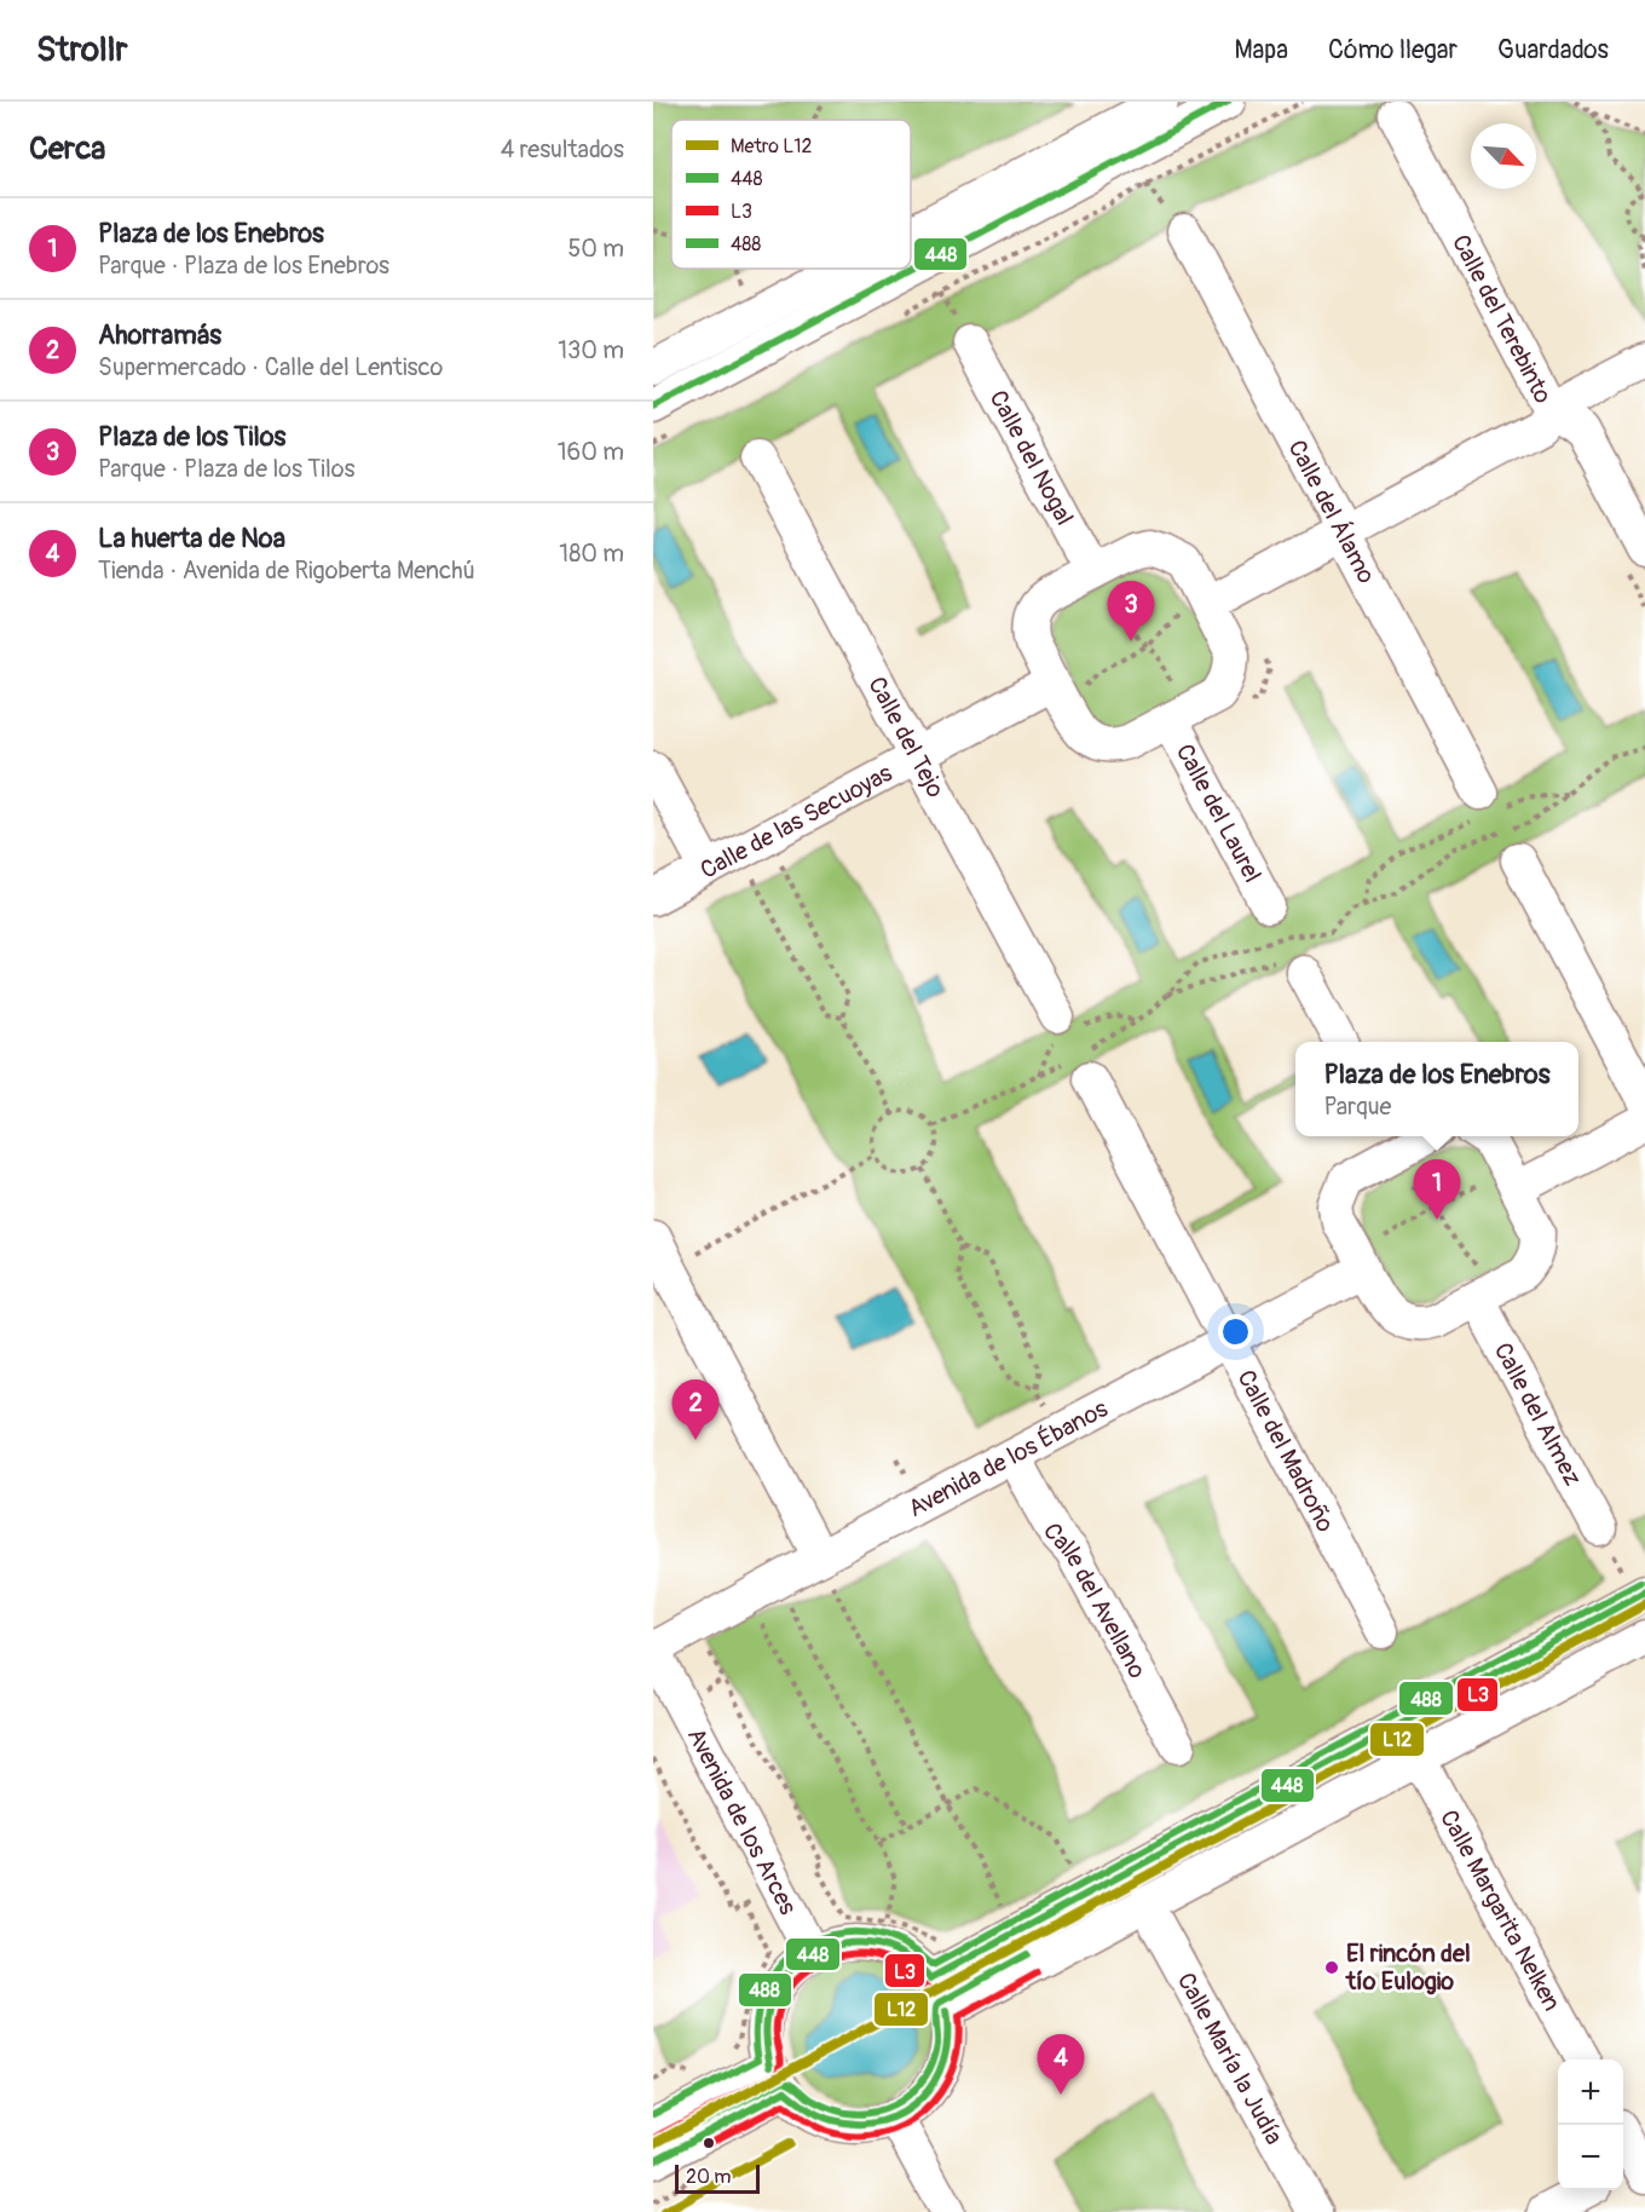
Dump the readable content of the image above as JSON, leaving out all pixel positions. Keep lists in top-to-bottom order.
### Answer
{
  "streets": {
    "street": [
      "Calle del Terebinto",
      "Calle del Nogal",
      "Calle del Álamo",
      "Calle del Tejo",
      "Calle del Laurel",
      "Calle de las Secuoyas",
      "Calle del Almez",
      "Calle del Madroño",
      "Avenida de los Ébanos",
      "Calle del Avellano",
      "Avenida de los Arces",
      "Calle Margarita Nelken",
      "Calle María la Judía"
    ]
  },
  "crossings": [
    ["Calle del Tejo", "Calle de las Secuoyas"],
    ["Calle del Madroño", "Avenida de los Ébanos"],
    ["Avenida de los Ébanos", "Calle del Avellano"],
    ["Avenida de los Ébanos", "Avenida de los Arces"]
  ],
  "places": ["El rincón del tío Eulogio"],
  "lines": [
    "transit line 448",
    "transit line 488",
    "metro line L12",
    "transit line L3"
  ],
  "legend": [
    "Metro L12",
    "448",
    "L3",
    "488"
  ],
  "scale_bar": "20 m",
  "north": "bottom right",
  "page": {
    "header": "Strollr",
    "nav": ["Mapa", "Cómo llegar", "Guardados"],
    "heading": ["Cerca", "4 resultados"],
    "list": [
      {
        "mark": "1",
        "name": "Plaza de los Enebros",
        "note": "Parque · Plaza de los Enebros",
        "value": "50 m"
      },
      {
        "mark": "2",
        "name": "Ahorramás",
        "note": "Supermercado · Calle del Lentisco",
        "value": "130 m"
      },
      {
        "mark": "3",
        "name": "Plaza de los Tilos",
        "note": "Parque · Plaza de los Tilos",
        "value": "160 m"
      },
      {
        "mark": "4",
        "name": "La huerta de Noa",
        "note": "Tienda · Avenida de Rigoberta Menchú",
        "value": "180 m"
      }
    ],
    "pins": [
      "3",
      "1",
      "2",
      "4"
    ],
    "popup": ["Plaza de los Enebros", "Parque"],
    "map_buttons": ["+", "−"],
    "scale": "20 m"
  }
}
